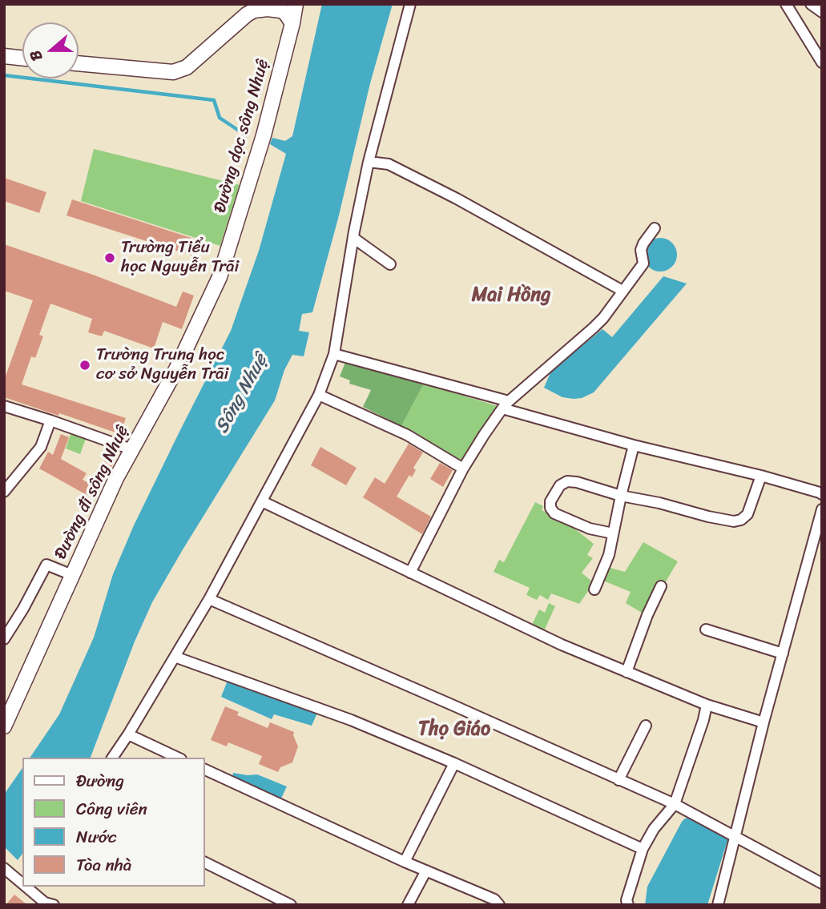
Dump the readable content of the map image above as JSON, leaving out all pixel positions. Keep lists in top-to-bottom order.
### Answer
{
  "streets": {
    "street": ["Đường dọc sông Nhuệ", "Đường đi sông Nhuệ"]
  },
  "crossings": [
    ["Đường dọc sông Nhuệ", "Đường đi sông Nhuệ"]
  ],
  "districts": ["Mai Hồng", "Thọ Giáo"],
  "water": ["Sông Nhuệ"],
  "places": ["Trường Tiểu học Nguyễn Trãi", "Trường Trung học cơ sở Nguyễn Trãi"],
  "legend": [
    "Đường",
    "Công viên",
    "Nước",
    "Tòa nhà"
  ],
  "north": "left"
}
